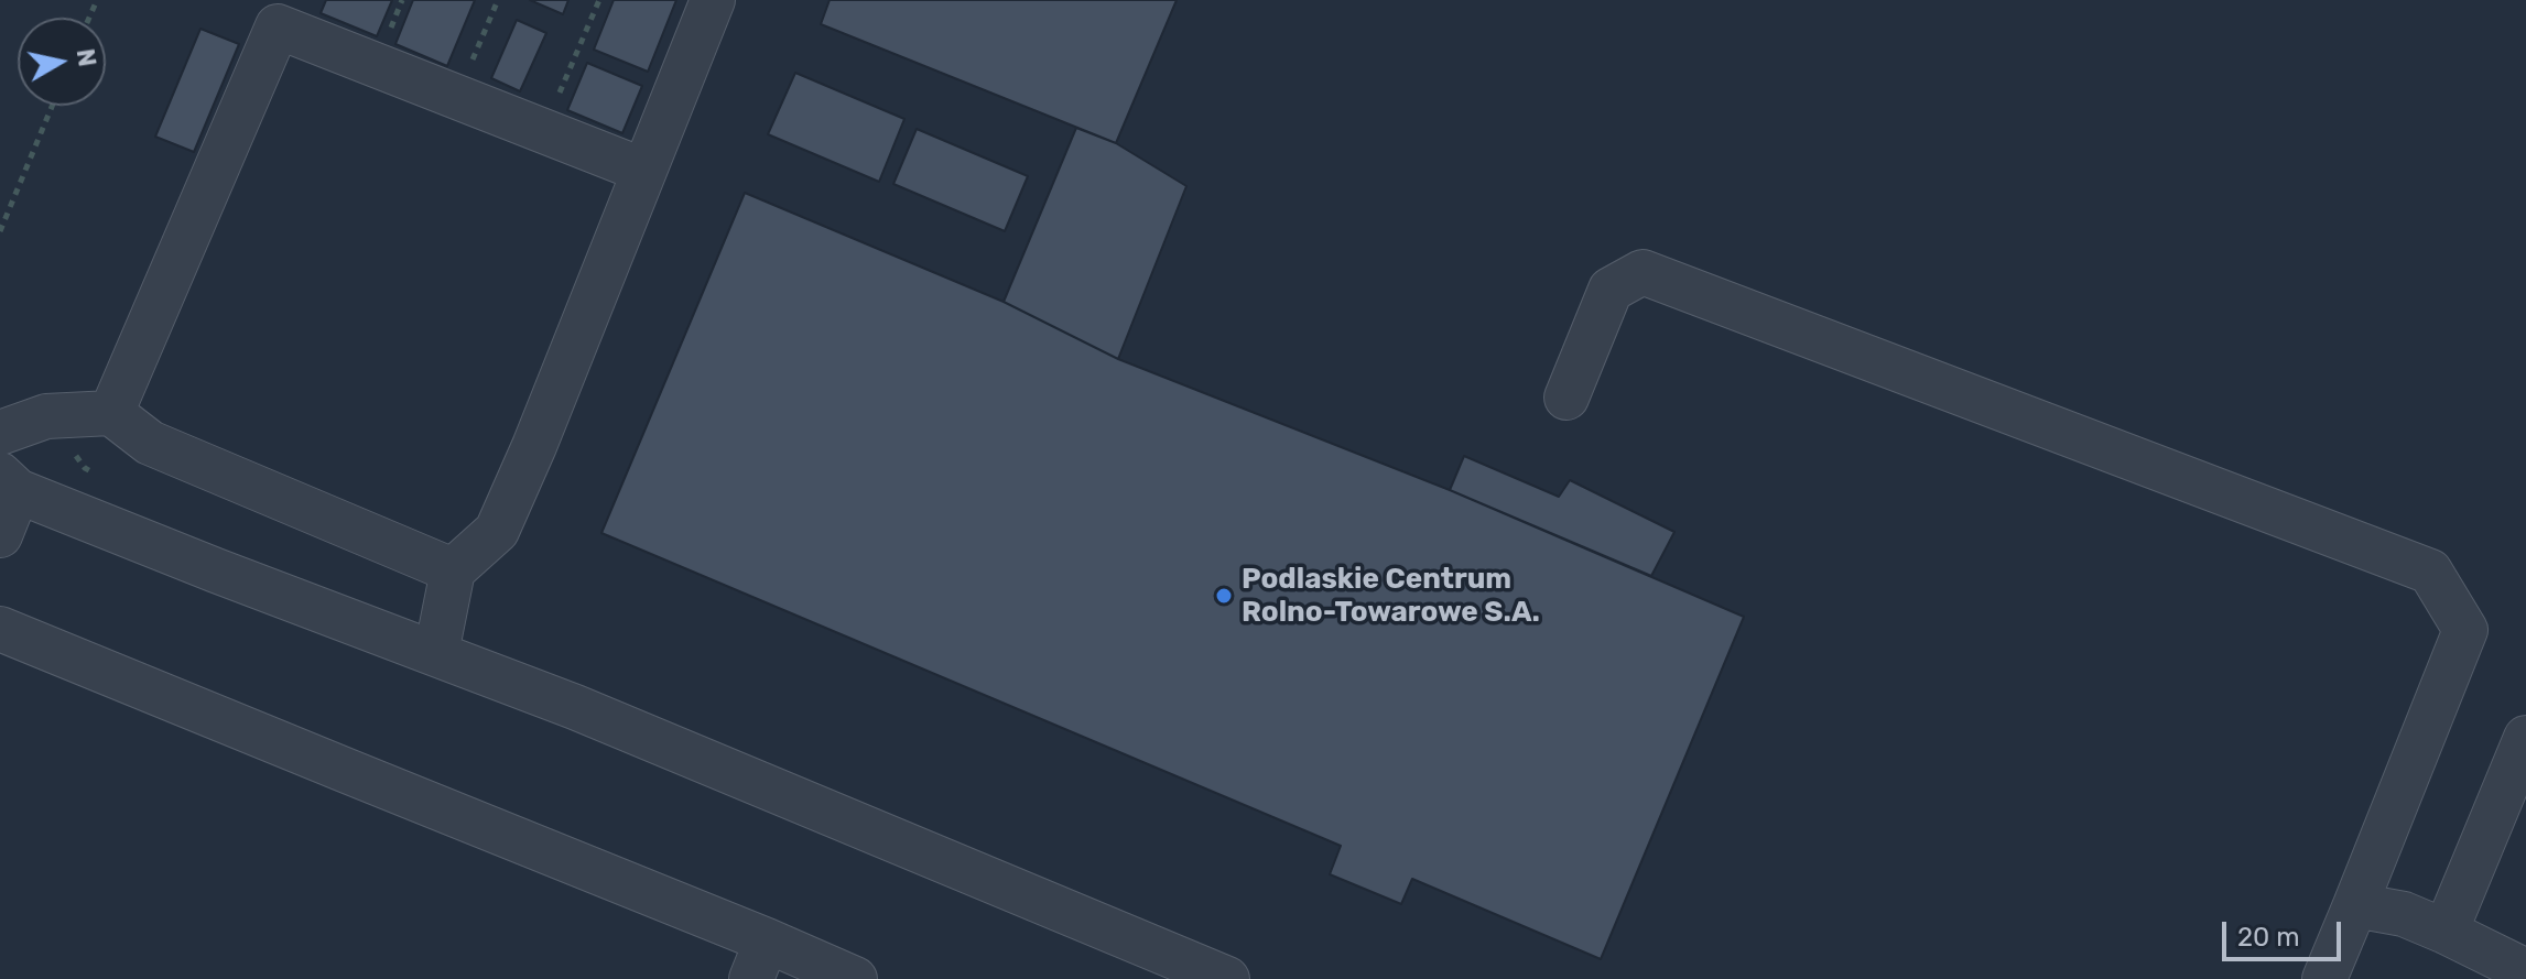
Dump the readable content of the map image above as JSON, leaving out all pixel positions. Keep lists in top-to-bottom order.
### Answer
{
  "places": ["Podlaskie Centrum Rolno-Towarowe S.A."],
  "scale_bar": "20 m",
  "north": "right"
}
